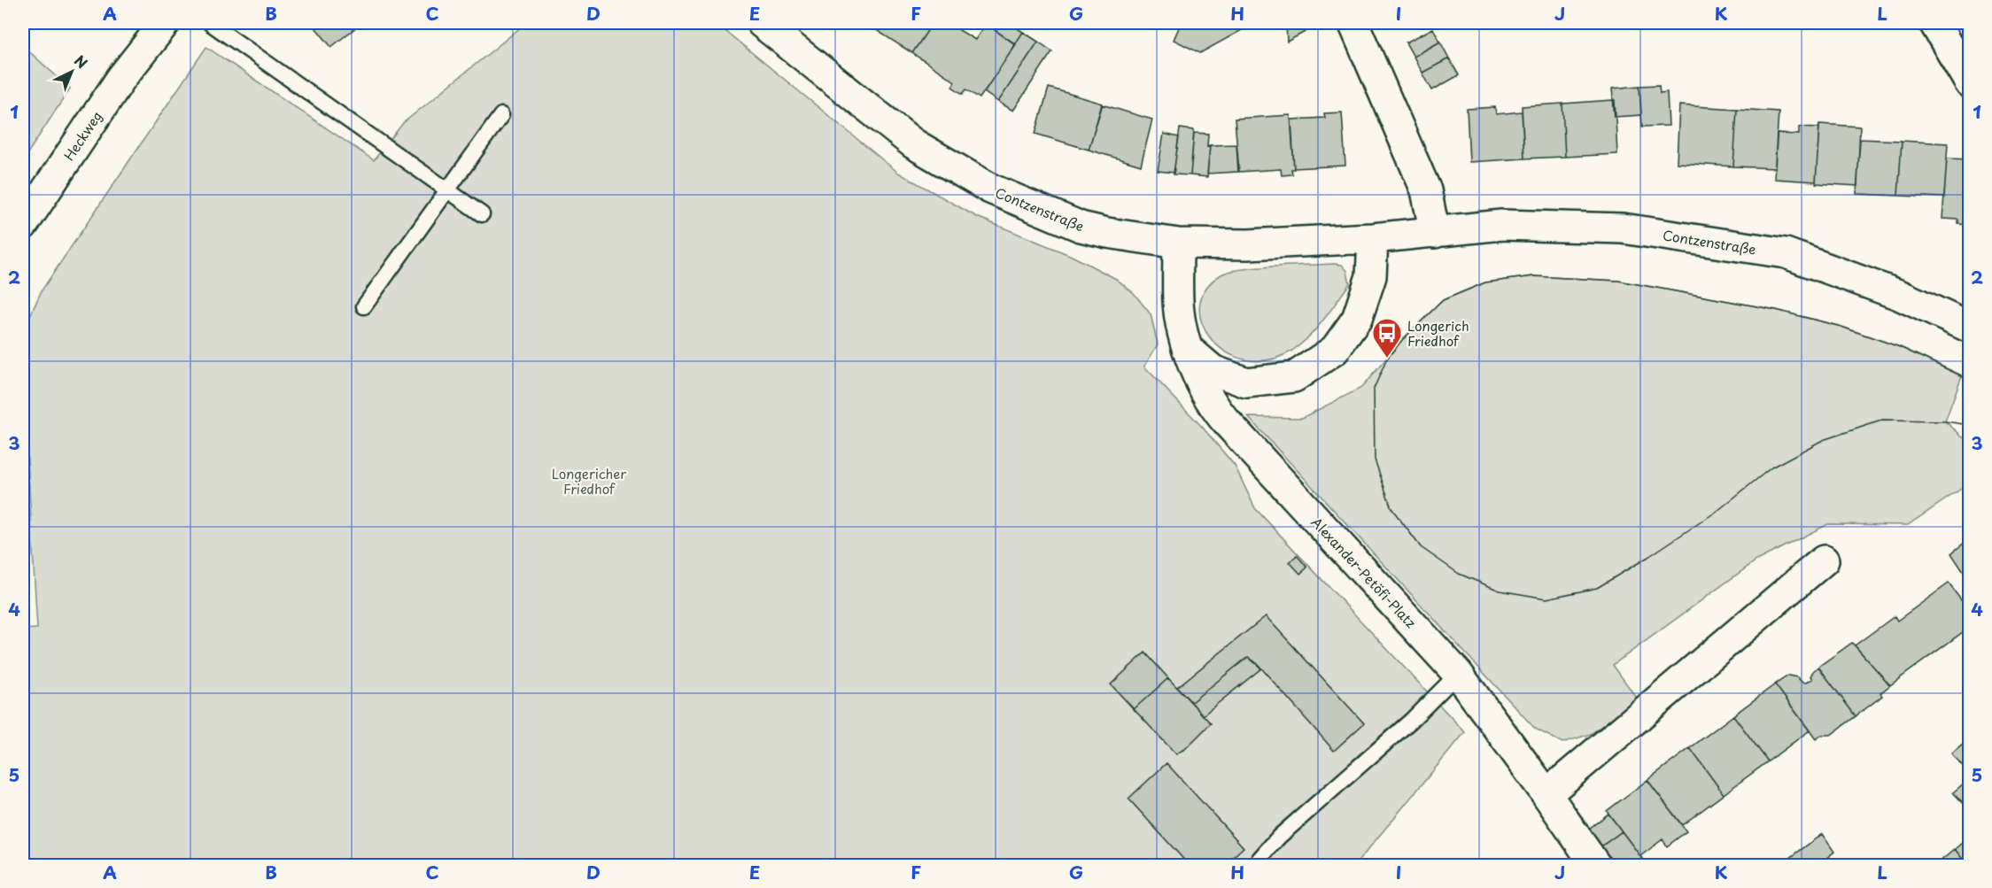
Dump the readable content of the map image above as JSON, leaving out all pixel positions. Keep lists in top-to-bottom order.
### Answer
{
  "streets": {
    "street": ["Heckweg", "Contzenstraße", "Alexander-Petöfi-Platz"]
  },
  "crossings": [
    ["Contzenstraße", "Alexander-Petöfi-Platz"]
  ],
  "parks": ["Longericher Friedhof"],
  "places": {
    "bus stop": ["Longerich Friedhof"]
  },
  "north": "top right",
  "grid": {
    "columns": [
      "A",
      "B",
      "C",
      "D",
      "E",
      "F",
      "G",
      "H",
      "I",
      "J",
      "K",
      "L"
    ],
    "rows": [
      "1",
      "2",
      "3",
      "4",
      "5"
    ]
  }
}
